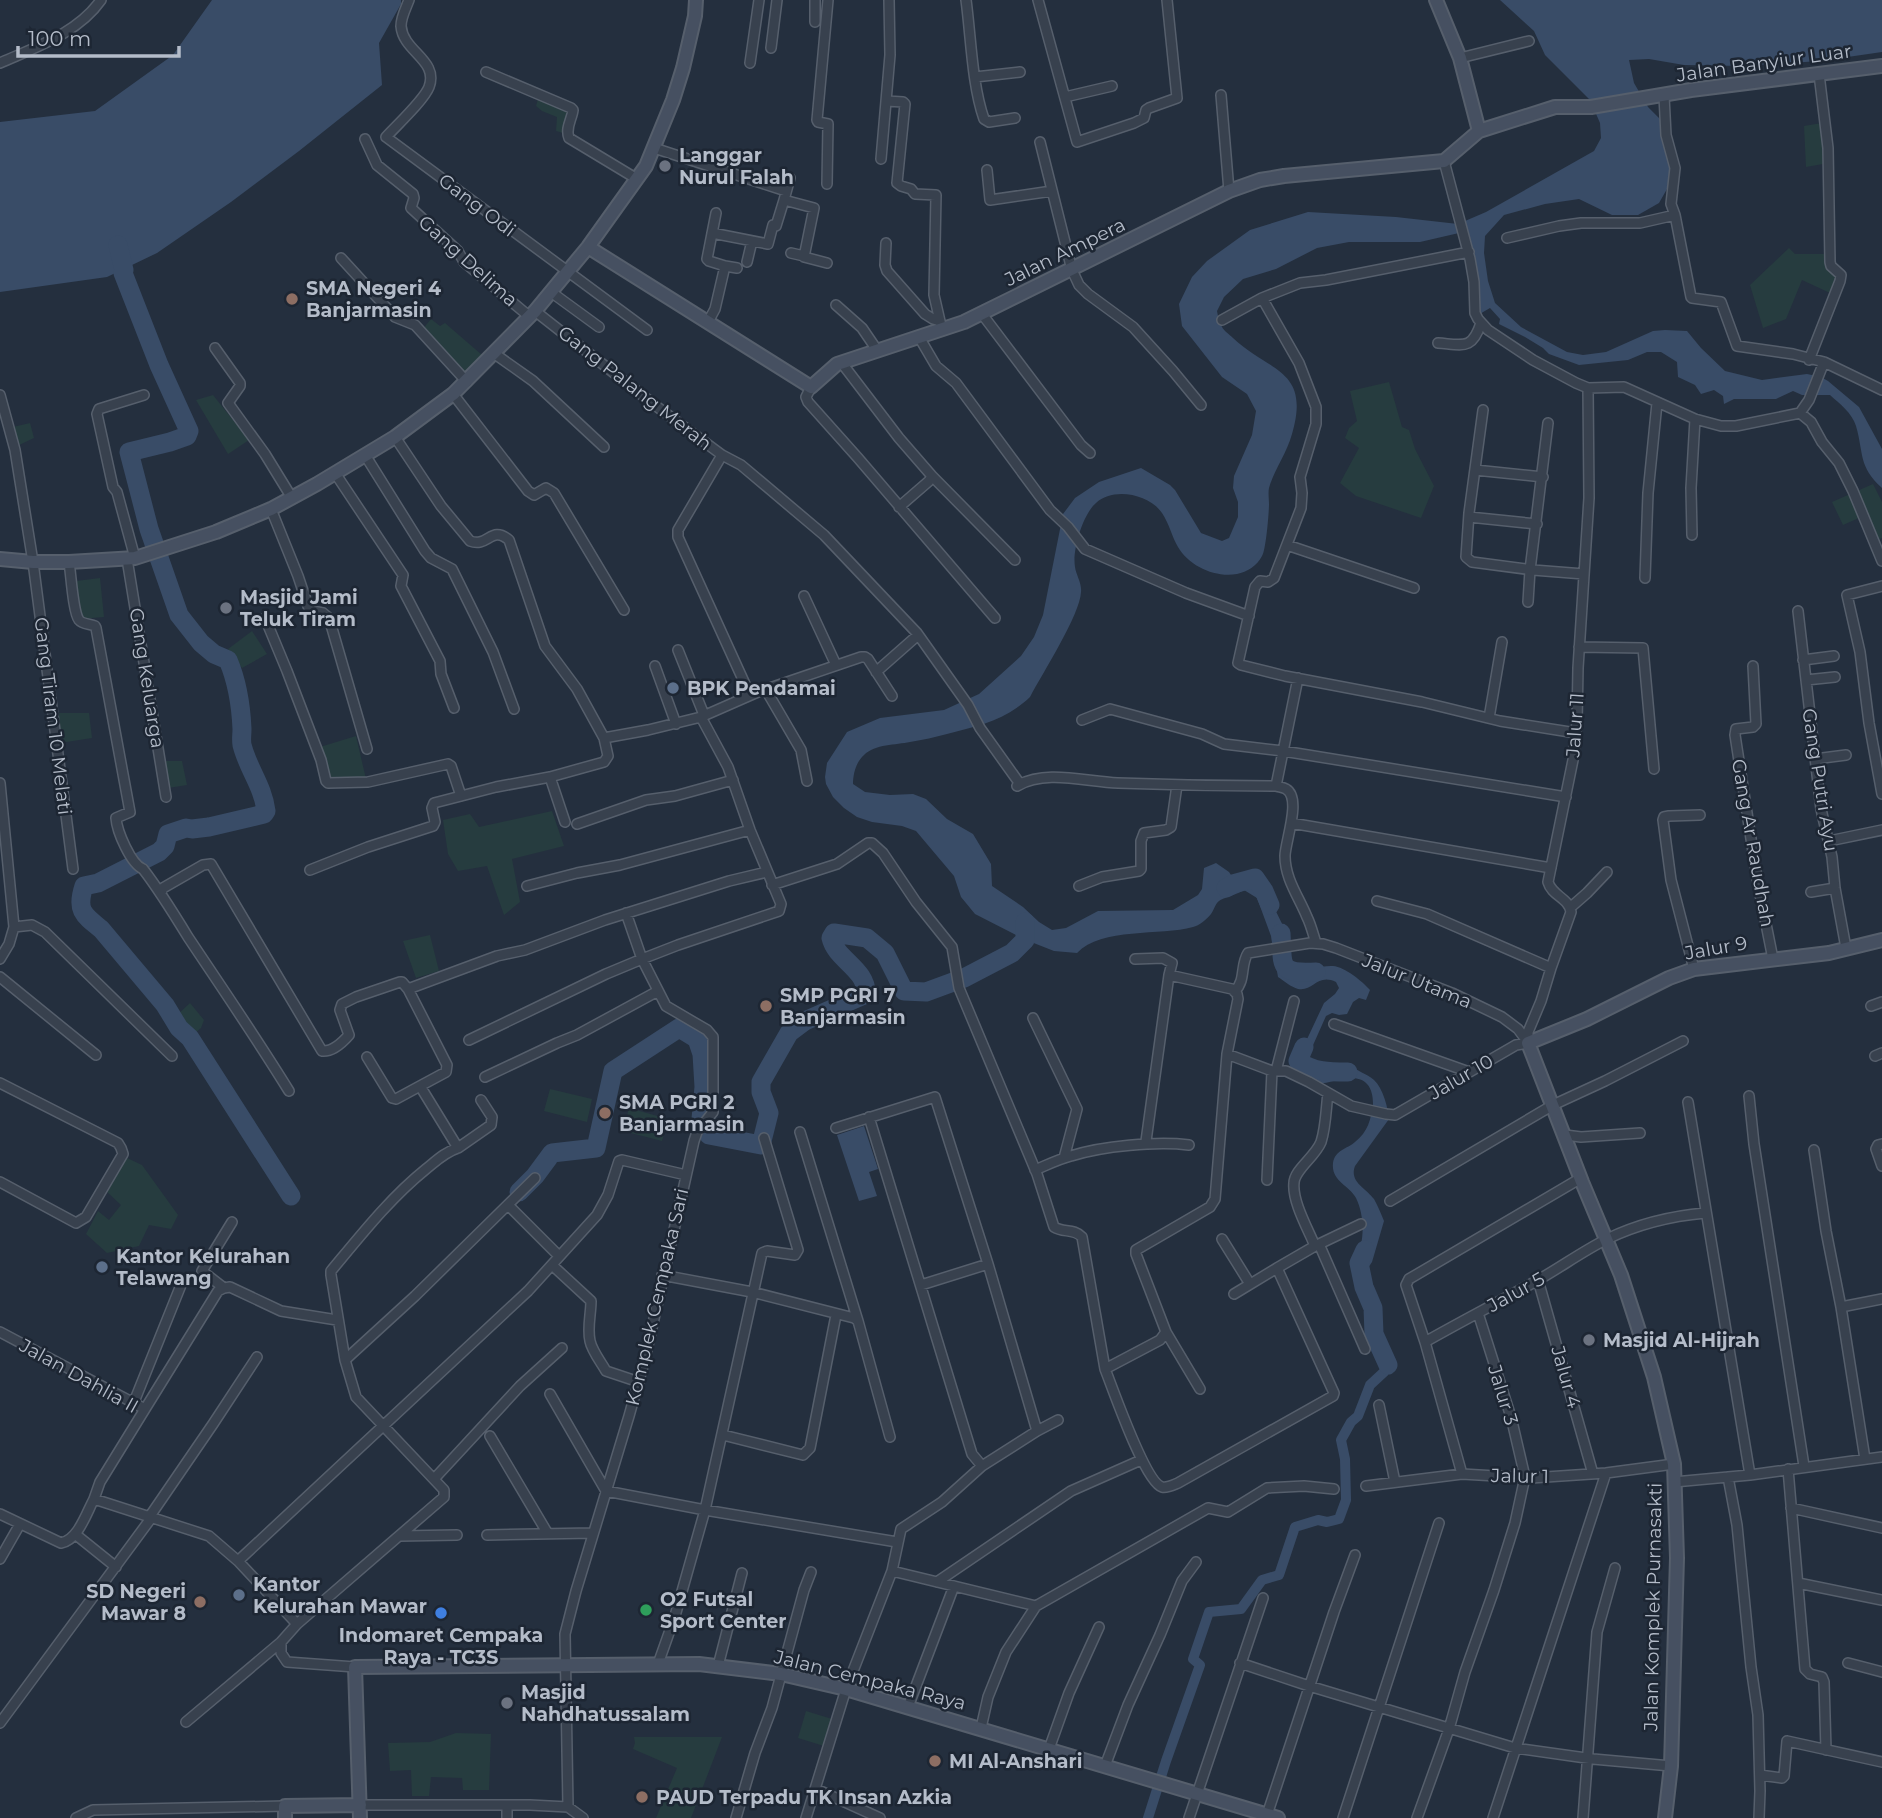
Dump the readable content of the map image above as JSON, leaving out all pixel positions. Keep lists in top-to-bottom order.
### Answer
{
  "streets": {
    "street": [
      "Jalan Banyiur Luar",
      "Gang Odi",
      "Jalan Ampera",
      "Gang Delima",
      "Gang Palang Merah",
      "Gang Keluarga",
      "Gang Tiram 10 Melati",
      "Jalur 11",
      "Gang Putri Ayu",
      "Gang Ar Raudhah",
      "Jalur 9",
      "Jalur Utama",
      "Jalur 10",
      "Jalur 5",
      "Komplek Cempaka Sari",
      "Jalan Dahlia II",
      "Jalur 4",
      "Jalur 3",
      "Jalur 1",
      "Jalan Komplek Purnasakti",
      "Jalan Cempaka Raya"
    ]
  },
  "crossings": [
    ["Gang Delima", "Gang Palang Merah"],
    ["Gang Putri Ayu", "Jalur 9"],
    ["Gang Ar Raudhah", "Jalur 9"],
    ["Jalur 9", "Jalur Utama"],
    ["Jalur 9", "Jalur 10"],
    ["Jalur 9", "Jalan Komplek Purnasakti"],
    ["Jalur Utama", "Jalur 10"],
    ["Jalur Utama", "Jalan Komplek Purnasakti"],
    ["Jalur 10", "Jalan Komplek Purnasakti"],
    ["Jalur 5", "Jalur 4"],
    ["Jalur 5", "Jalur 3"],
    ["Jalur 5", "Jalan Komplek Purnasakti"],
    ["Komplek Cempaka Sari", "Jalan Cempaka Raya"],
    ["Jalur 4", "Jalur 1"],
    ["Jalur 3", "Jalur 1"],
    ["Jalur 1", "Jalan Komplek Purnasakti"]
  ],
  "places": [
    "Langgar Nurul Falah",
    "SMA Negeri 4 Banjarmasin",
    "Masjid Jami Teluk Tiram",
    "BPK Pendamai",
    "SMP PGRI 7 Banjarmasin",
    "SMA PGRI 2 Banjarmasin",
    "Kantor Kelurahan Telawang",
    "Masjid Al-Hijrah",
    "Kantor Kelurahan Mawar",
    "SD Negeri Mawar 8",
    "O2 Futsal Sport Center",
    "Indomaret Cempaka Raya - TC3S",
    "Masjid Nahdhatussalam",
    "MI Al-Anshari",
    "PAUD Terpadu TK Insan Azkia"
  ],
  "scale_bar": "100 m"
}
